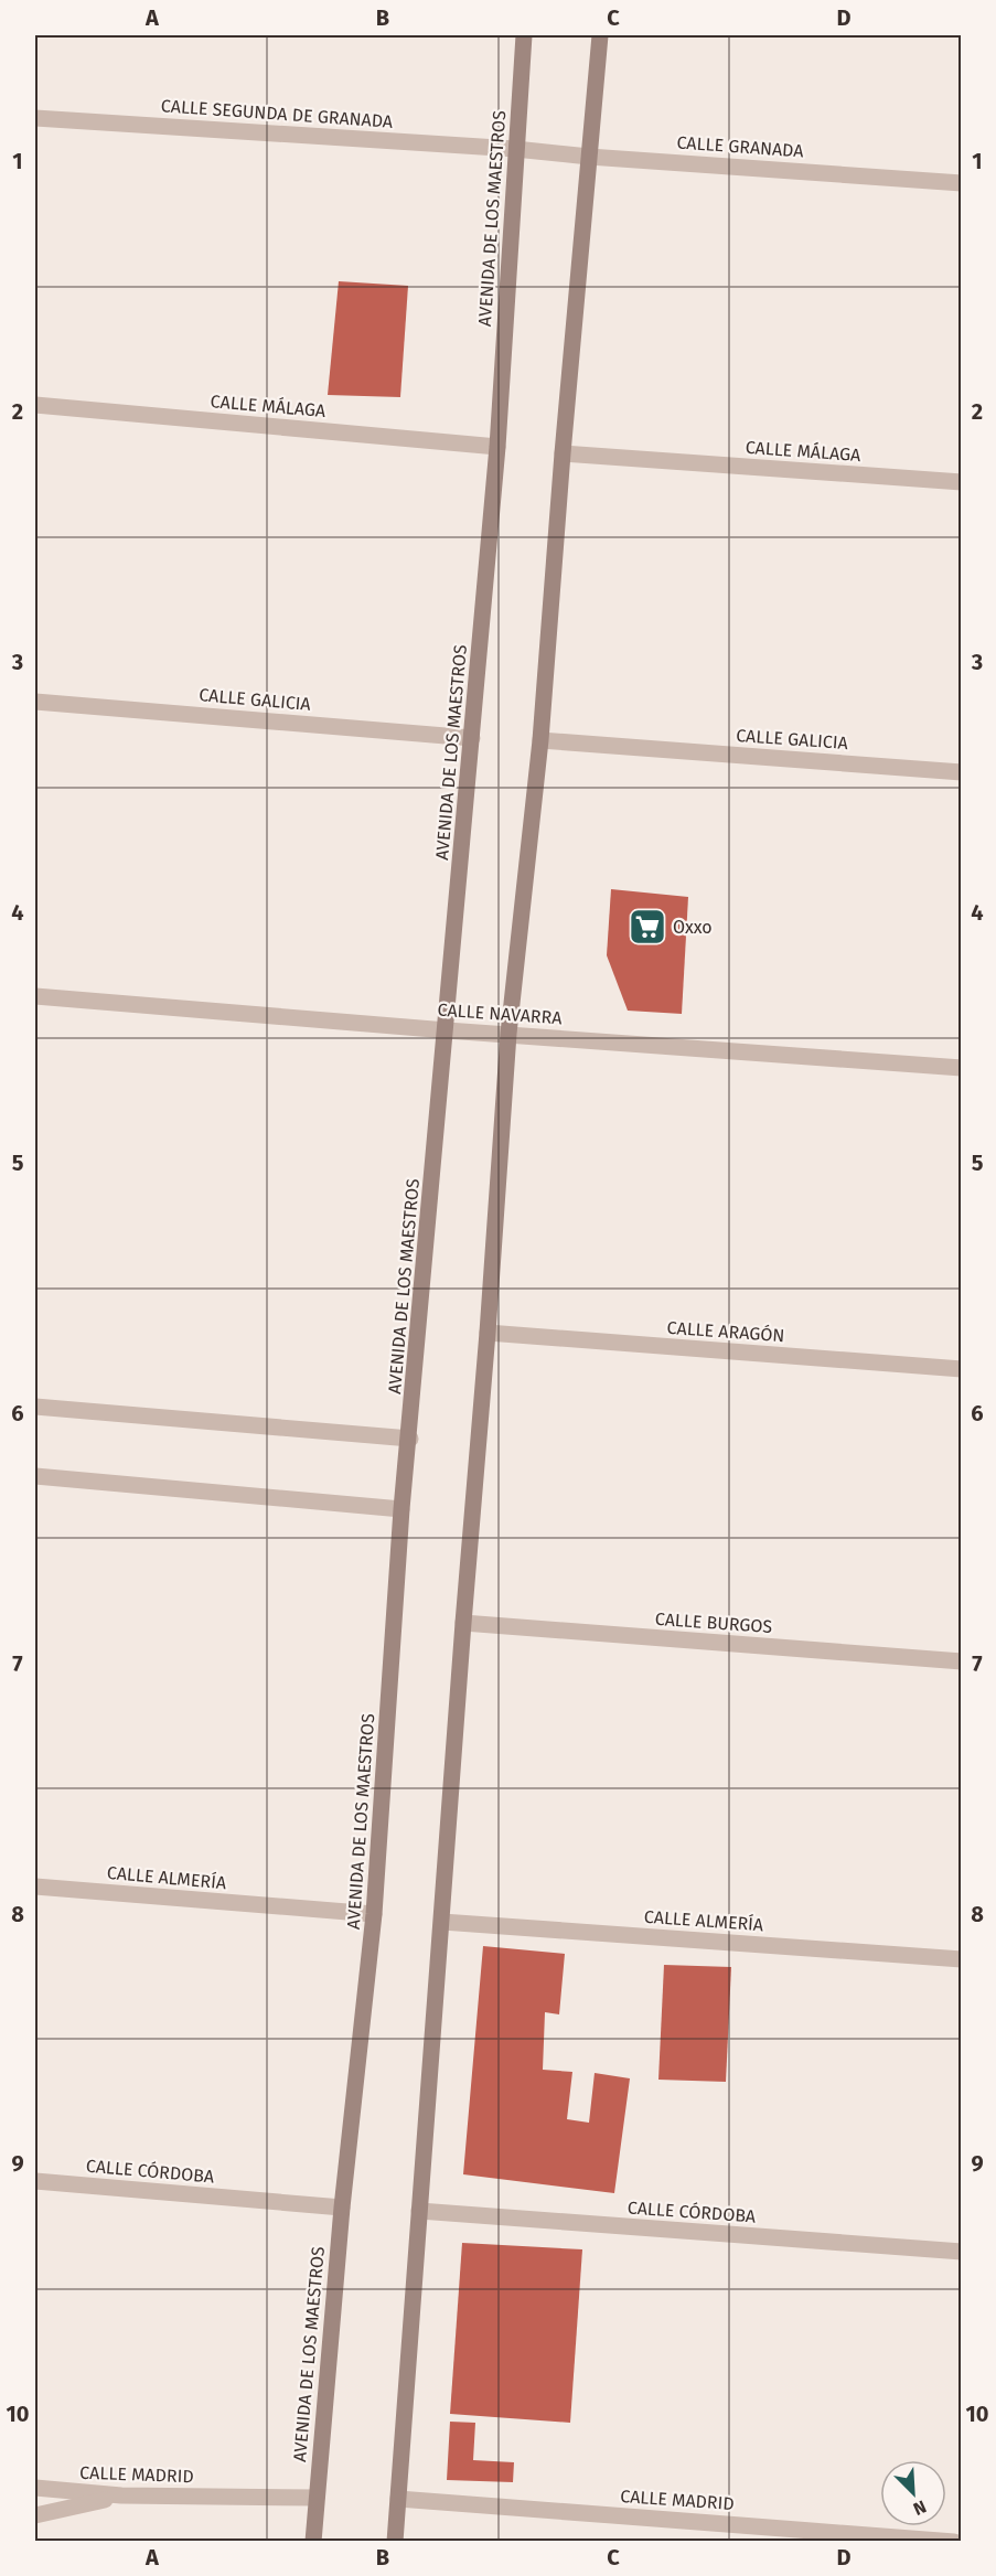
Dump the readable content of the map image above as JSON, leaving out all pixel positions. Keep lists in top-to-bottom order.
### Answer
{
  "streets": {
    "main road": ["AVENIDA DE LOS MAESTROS"],
    "street": [
      "CALLE SEGUNDA DE GRANADA",
      "CALLE GRANADA",
      "CALLE MÁLAGA",
      "CALLE GALICIA",
      "CALLE NAVARRA",
      "CALLE ARAGÓN",
      "CALLE BURGOS",
      "CALLE ALMERÍA",
      "CALLE CÓRDOBA",
      "CALLE MADRID"
    ]
  },
  "crossings": [
    ["CALLE SEGUNDA DE GRANADA", "CALLE GRANADA"],
    ["CALLE SEGUNDA DE GRANADA", "AVENIDA DE LOS MAESTROS"],
    ["CALLE GRANADA", "AVENIDA DE LOS MAESTROS"],
    ["AVENIDA DE LOS MAESTROS", "CALLE MÁLAGA"],
    ["AVENIDA DE LOS MAESTROS", "CALLE GALICIA"],
    ["AVENIDA DE LOS MAESTROS", "CALLE NAVARRA"],
    ["AVENIDA DE LOS MAESTROS", "CALLE ALMERÍA"],
    ["AVENIDA DE LOS MAESTROS", "CALLE CÓRDOBA"],
    ["AVENIDA DE LOS MAESTROS", "CALLE MADRID"]
  ],
  "places": {
    "supermarket": ["Oxxo"]
  },
  "north": "bottom right",
  "grid": {
    "columns": [
      "A",
      "B",
      "C",
      "D"
    ],
    "rows": [
      "1",
      "2",
      "3",
      "4",
      "5",
      "6",
      "7",
      "8",
      "9",
      "10"
    ]
  }
}
